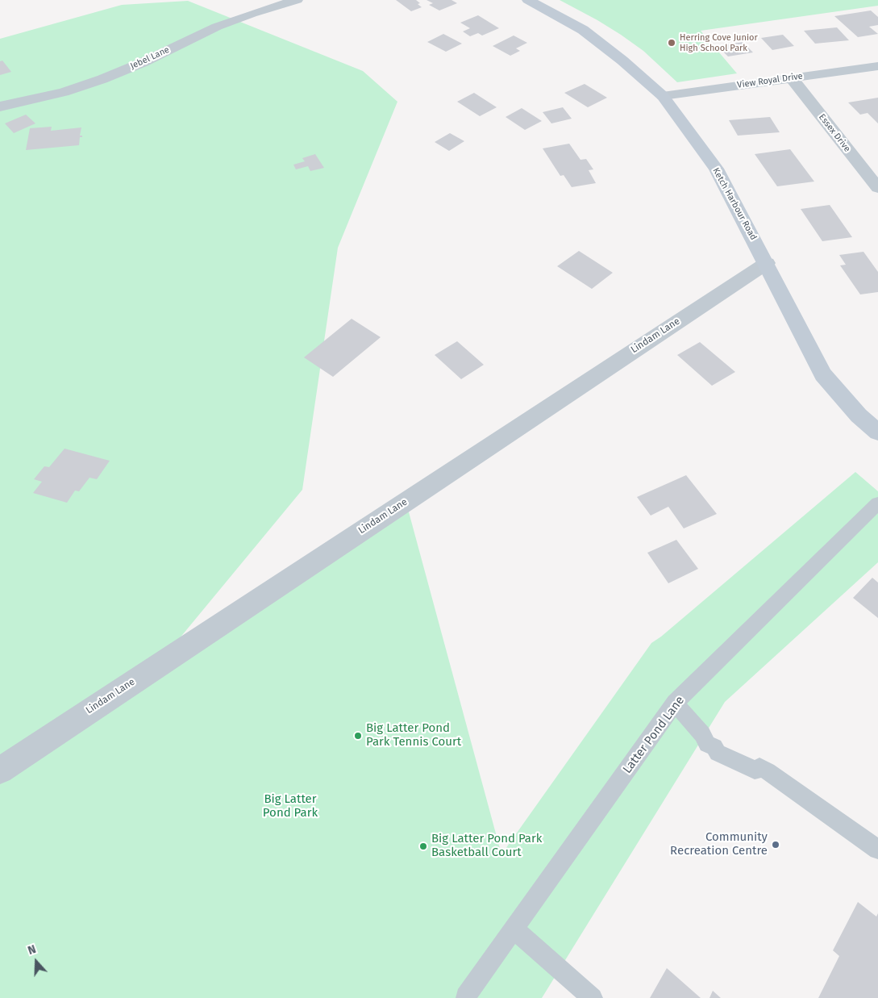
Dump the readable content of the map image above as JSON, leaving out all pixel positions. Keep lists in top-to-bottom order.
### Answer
{
  "streets": {
    "main road": ["Ketch Harbour Road"],
    "street": [
      "Jebel Lane",
      "View Royal Drive",
      "Essex Drive",
      "Lindam Lane"
    ],
    "lane": ["Latter Pond Lane"]
  },
  "crossings": [
    ["View Royal Drive", "Essex Drive"],
    ["View Royal Drive", "Ketch Harbour Road"],
    ["Ketch Harbour Road", "Lindam Lane"]
  ],
  "parks": ["Big Latter Pond Park"],
  "places": [
    "Herring Cove Junior High School Park",
    "Big Latter Pond Park Tennis Court",
    "Community Recreation Centre",
    "Big Latter Pond Park Basketball Court"
  ],
  "north": "top"
}
